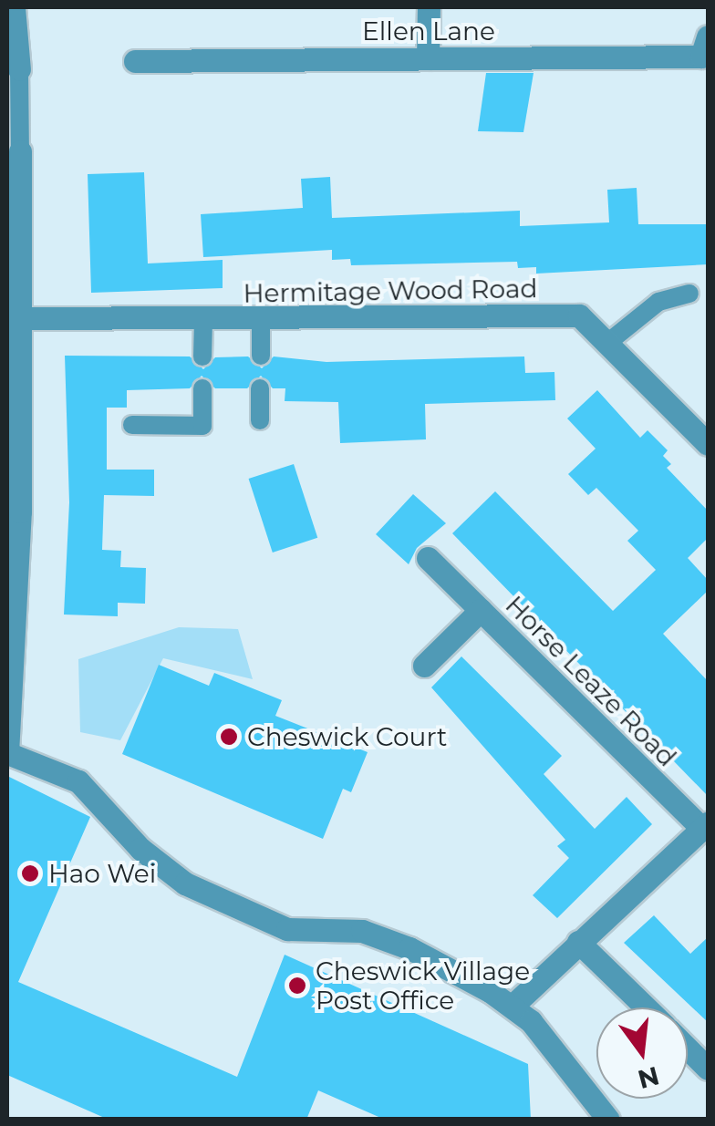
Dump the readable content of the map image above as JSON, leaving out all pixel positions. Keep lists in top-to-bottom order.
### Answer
{
  "streets": {
    "street": ["Ellen Lane", "Hermitage Wood Road", "Horse Leaze Road"]
  },
  "places": ["Cheswick Court", "Hao Wei", "Cheswick Village Post Office"],
  "north": "bottom"
}
